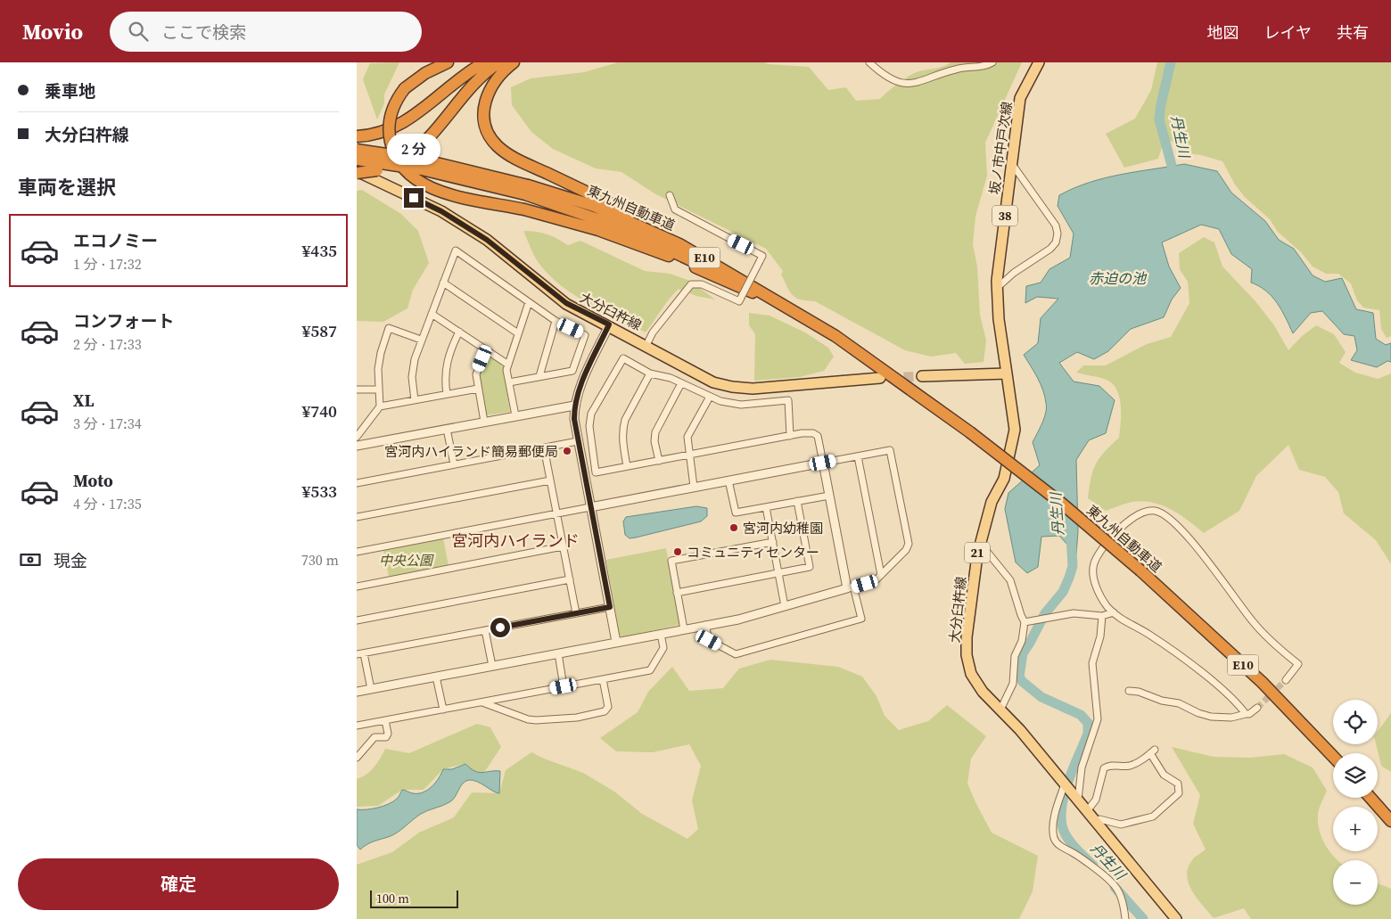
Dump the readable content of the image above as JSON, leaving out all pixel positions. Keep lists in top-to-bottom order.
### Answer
{
  "streets": {
    "highway": ["東九州自動車道", "E10"],
    "main road": [
      "坂ノ市中戸次線",
      "38",
      "大分臼杵線",
      "21"
    ]
  },
  "crossings": [
    ["坂ノ市中戸次線", "大分臼杵線"]
  ],
  "districts": ["宮河内ハイランド"],
  "water": ["丹生川", "赤迫の池"],
  "parks": ["中央公園"],
  "places": ["宮河内ハイランド簡易郵便局", "宮河内幼稚園", "コミュニティセンター"],
  "scale_bar": "100 m",
  "page": {
    "header": "Movio",
    "search": "ここで検索",
    "nav": ["地図", "レイヤ", "共有"],
    "banner": ["乗車地", "大分臼杵線"],
    "bubble": "2 分",
    "heading": "車両を選択",
    "list": [
      {
        "name": "エコノミー",
        "note": "1 分 · 17:32",
        "value": "¥435"
      },
      {
        "name": "コンフォート",
        "note": "2 分 · 17:33",
        "value": "¥587"
      },
      {
        "name": "XL",
        "note": "3 分 · 17:34",
        "value": "¥740"
      },
      {
        "name": "Moto",
        "note": "4 分 · 17:35",
        "value": "¥533"
      }
    ],
    "pay": ["現金", "730 m"],
    "map_buttons": ["+", "−"],
    "buttons": "確定",
    "scale": "100 m"
  }
}
